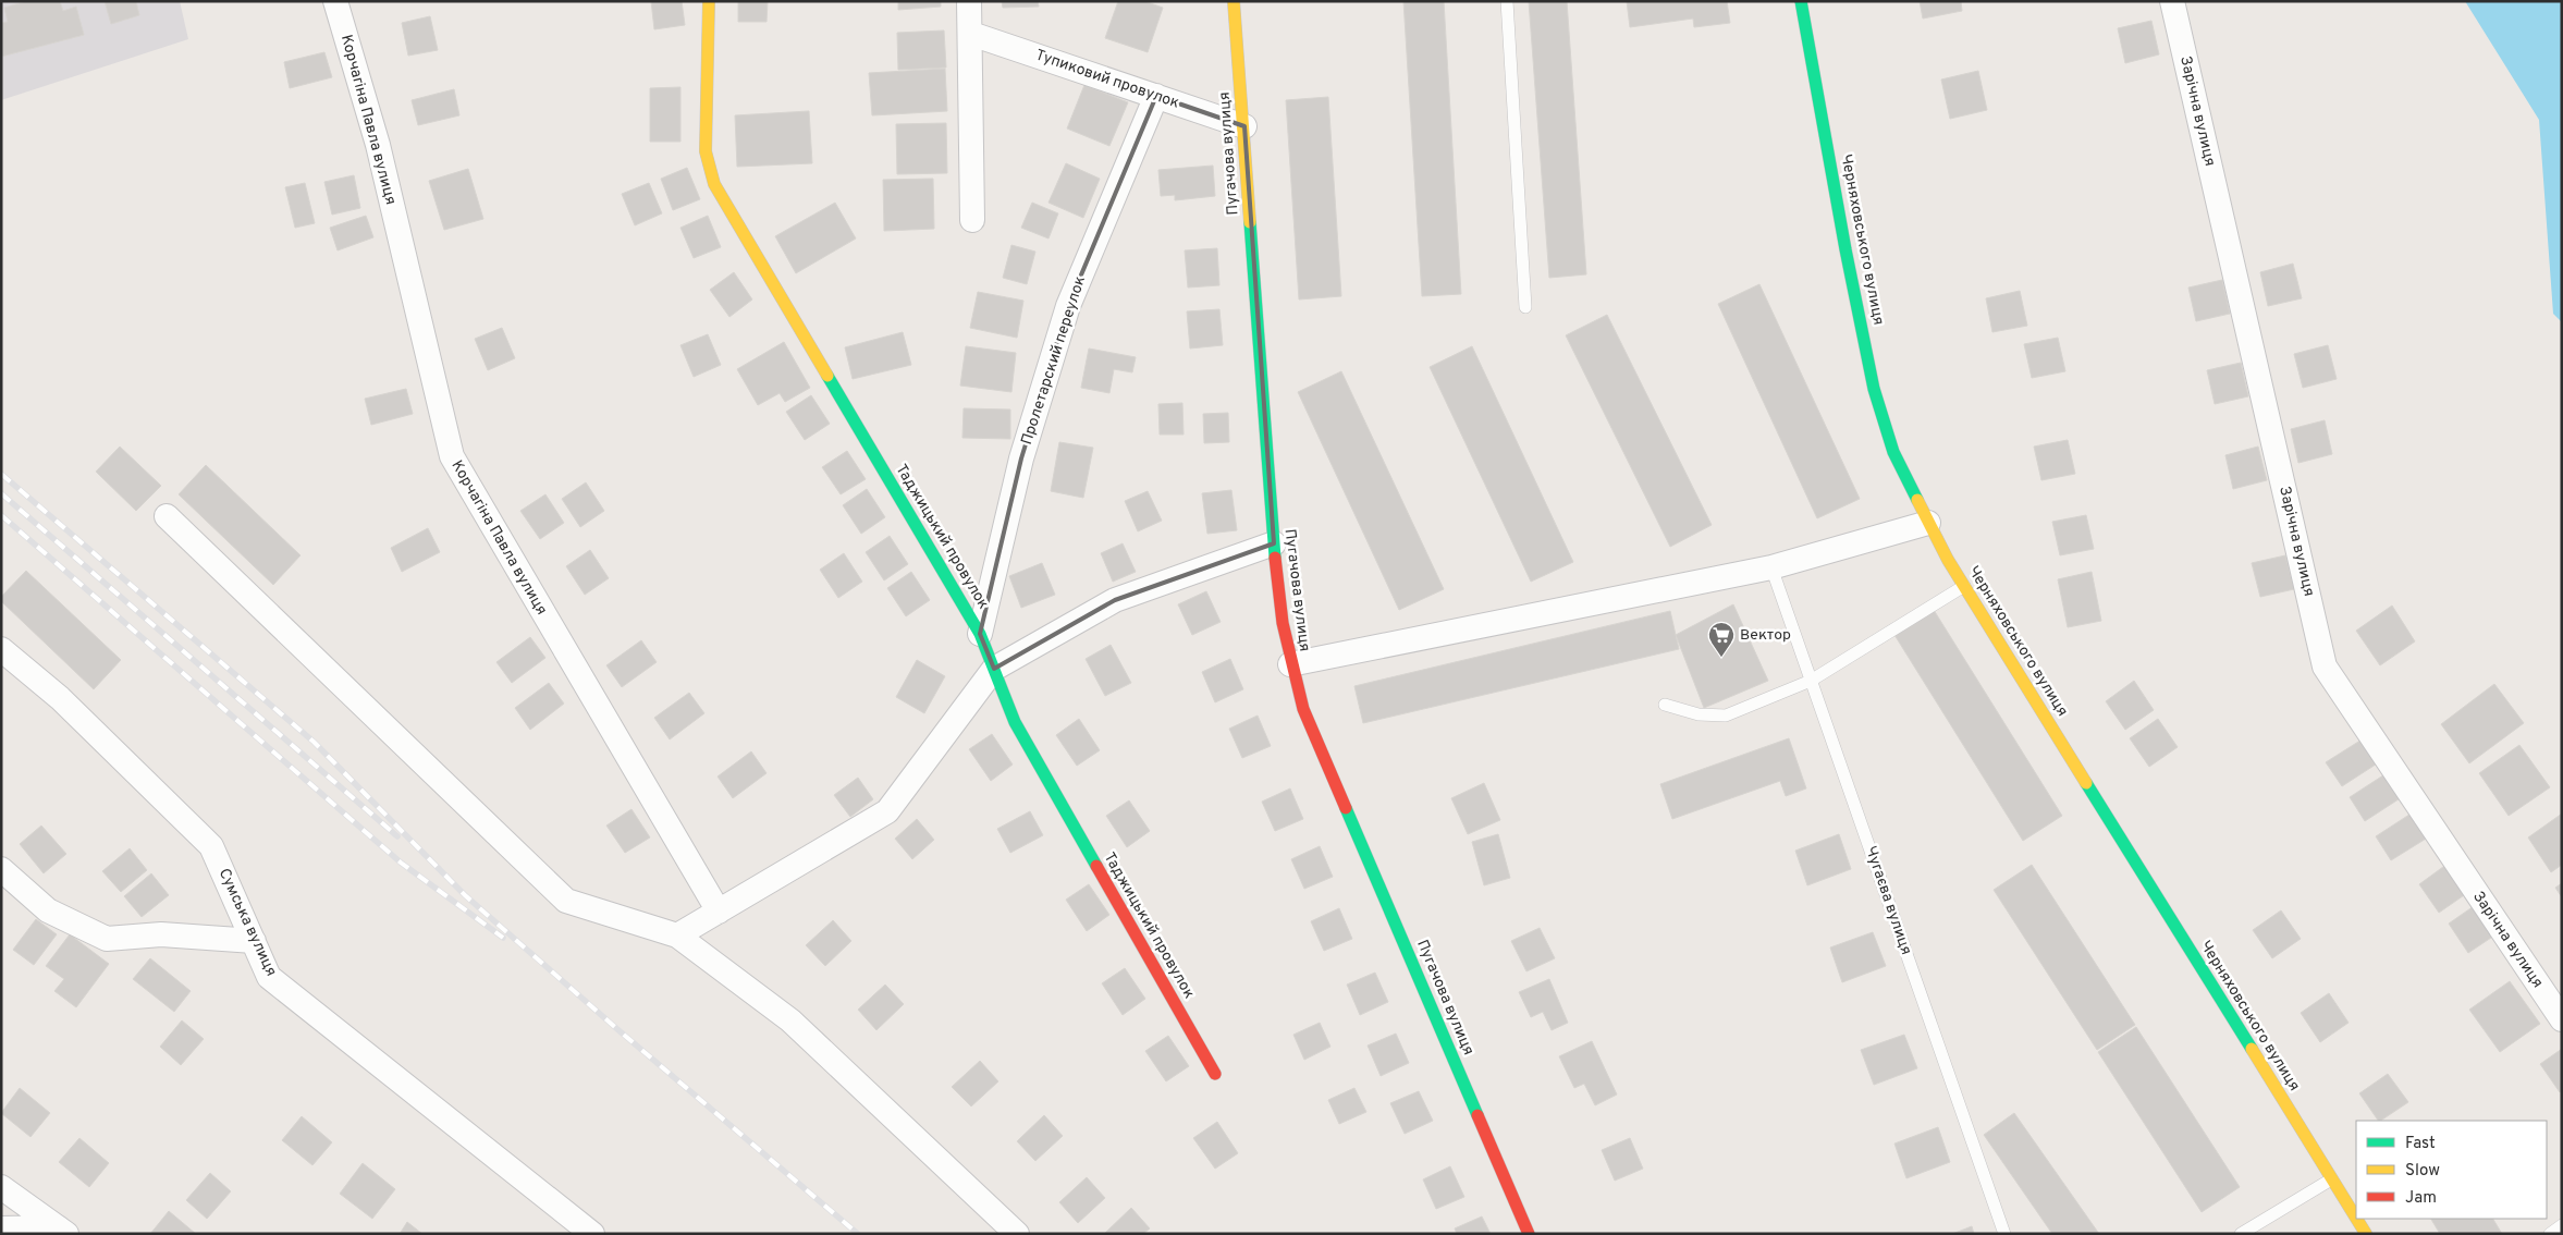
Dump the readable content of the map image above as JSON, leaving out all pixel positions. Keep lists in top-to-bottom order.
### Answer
{
  "streets": {
    "street": [
      "Тупиковий провулок",
      "Зарічна вулиця",
      "Корчагіна Павла вулиця",
      "Пугачова вулиця",
      "Черняховського вулиця",
      "Пролетарский переулок",
      "Таджицький провулок",
      "Сумська вулиця"
    ],
    "lane": ["Чугаєва вулиця"]
  },
  "crossings": [
    ["Тупиковий провулок", "Пугачова вулиця"],
    ["Тупиковий провулок", "Пролетарский переулок"],
    ["Пролетарский переулок", "Таджицький провулок"]
  ],
  "places": {
    "supermarket": ["Вектор"]
  },
  "legend": ["Fast", "Slow", "Jam"]
}
